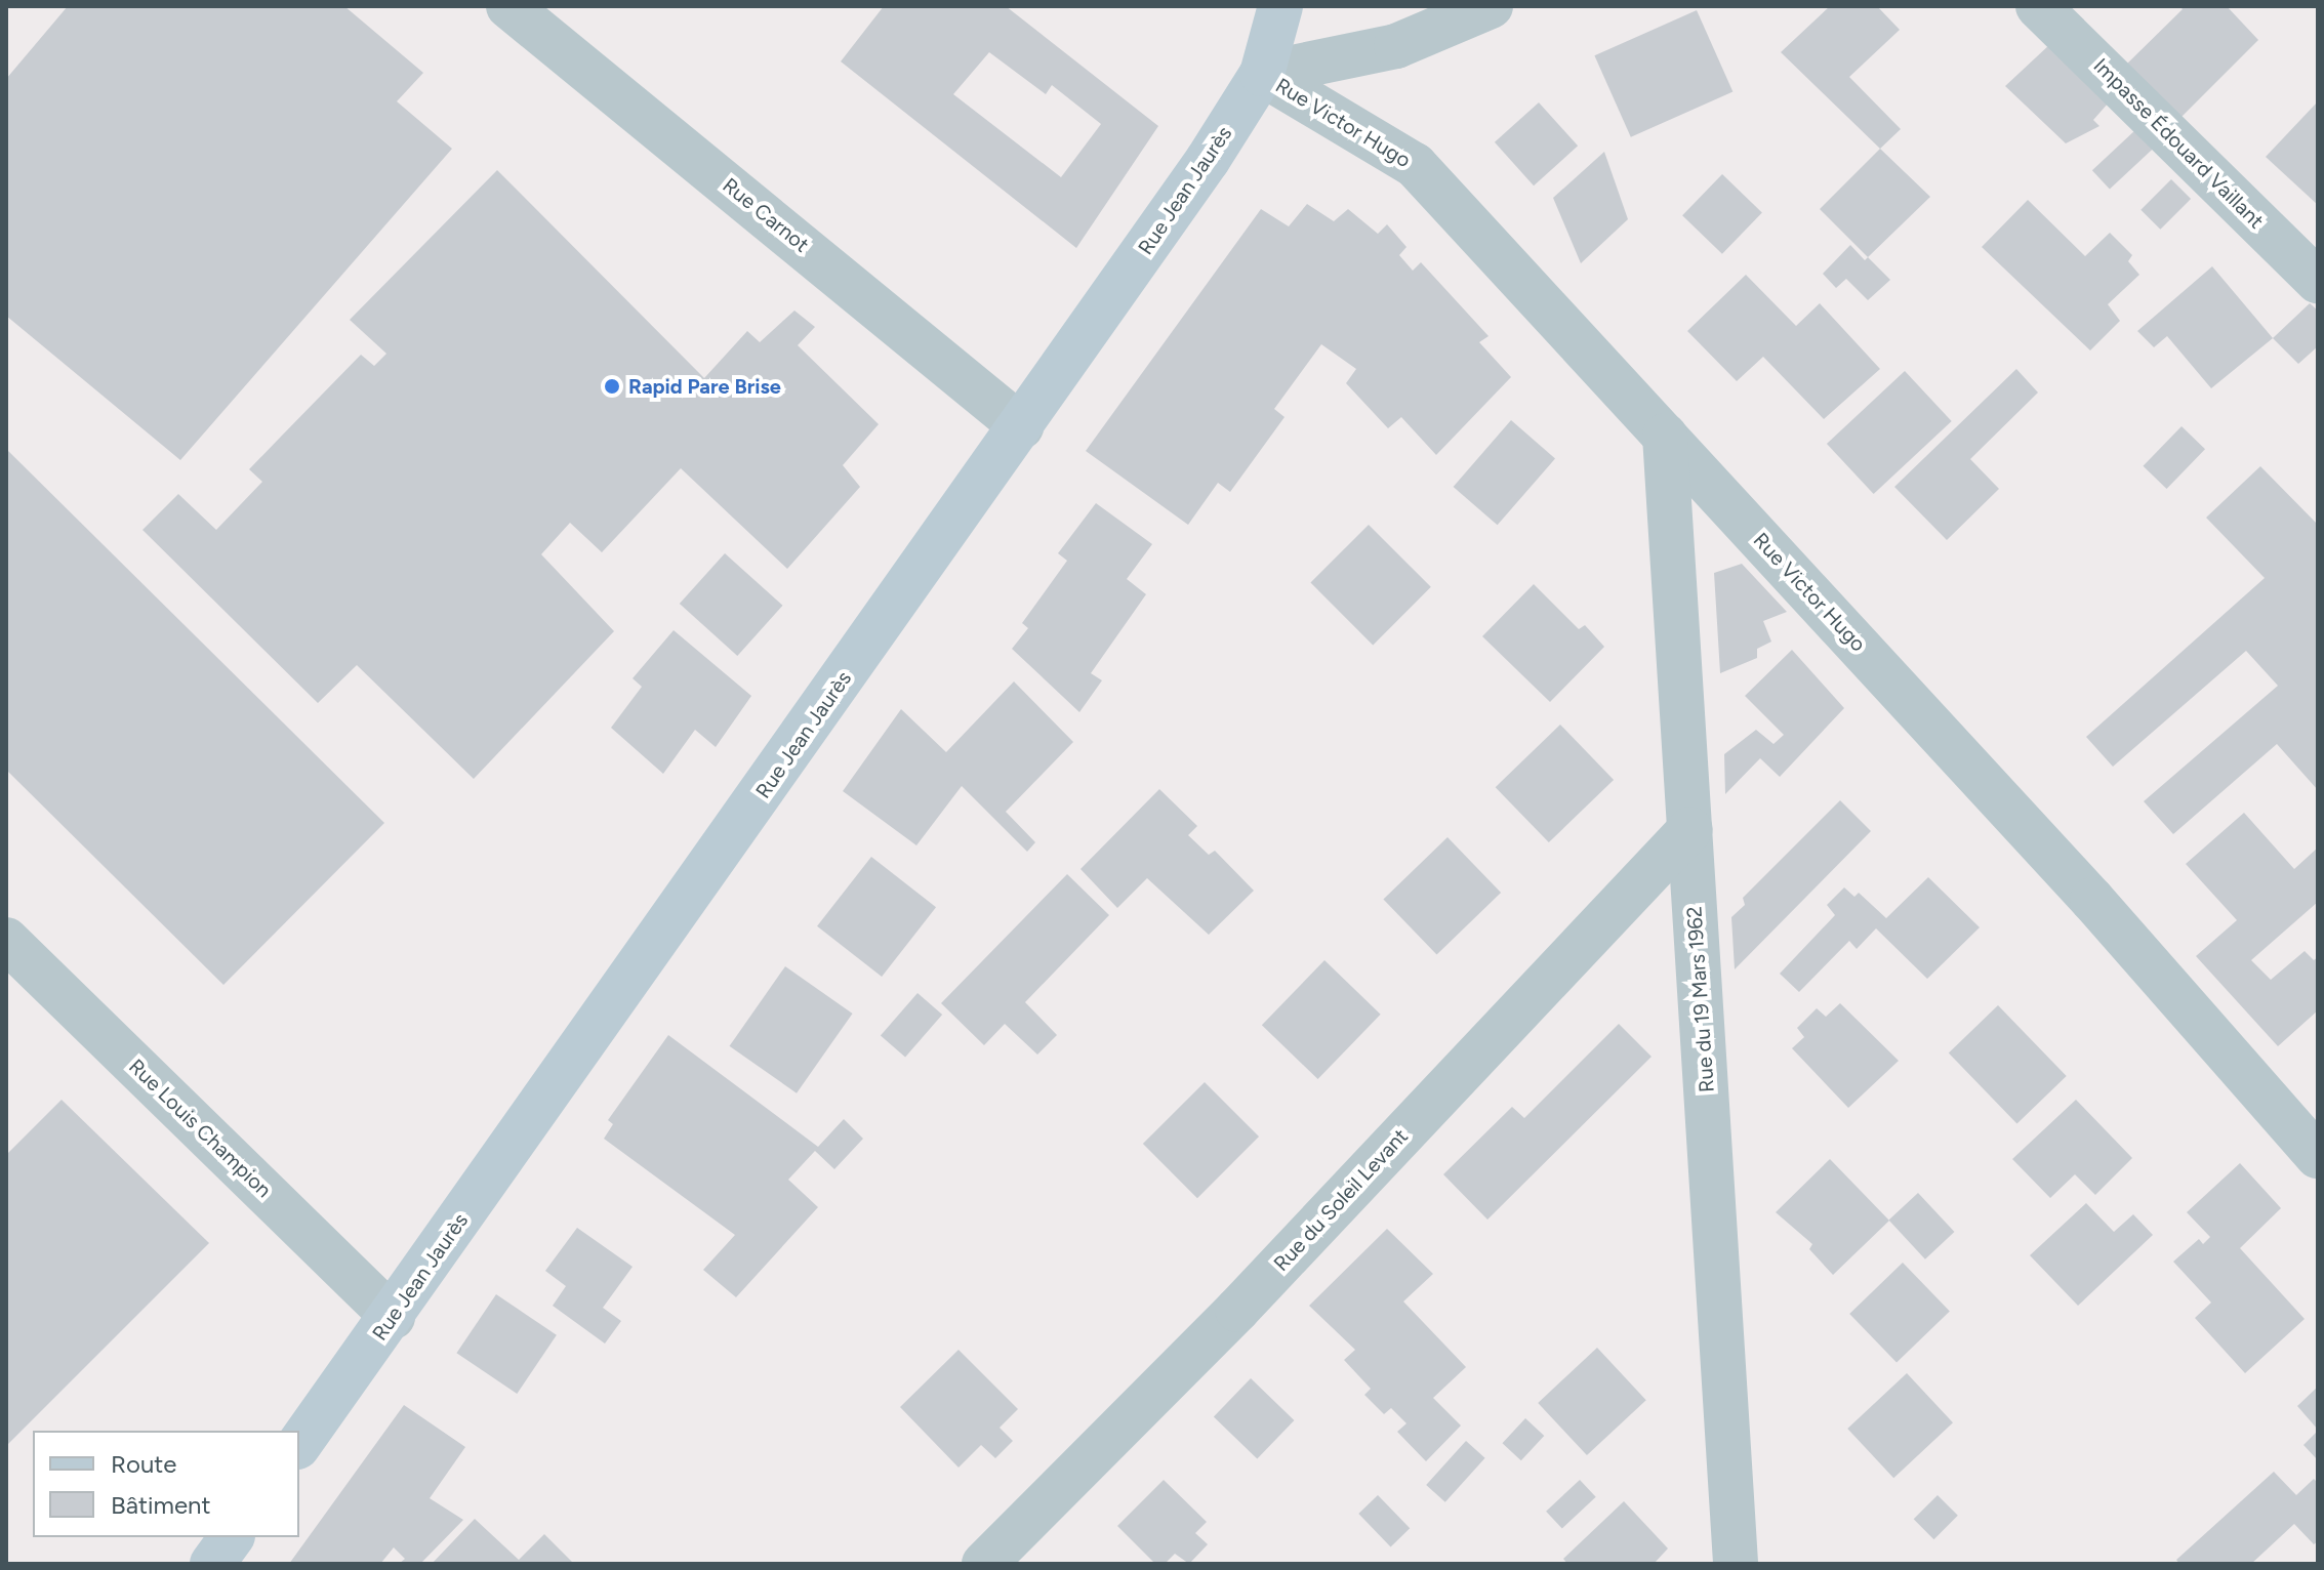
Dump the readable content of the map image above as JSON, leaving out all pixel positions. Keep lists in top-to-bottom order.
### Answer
{
  "streets": {
    "street": [
      "Rue Victor Hugo",
      "Impasse Édouard Vaillant",
      "Rue Jean Jaurès",
      "Rue Carnot",
      "Rue du 19 Mars 1962",
      "Rue Louis Champion",
      "Rue du Soleil Levant"
    ]
  },
  "crossings": [
    ["Rue Victor Hugo", "Rue Jean Jaurès"],
    ["Rue Victor Hugo", "Rue du 19 Mars 1962"],
    ["Rue Jean Jaurès", "Rue Carnot"],
    ["Rue Jean Jaurès", "Rue Louis Champion"],
    ["Rue du 19 Mars 1962", "Rue du Soleil Levant"]
  ],
  "places": ["Rapid Pare Brise"],
  "legend": ["Route", "Bâtiment"]
}
